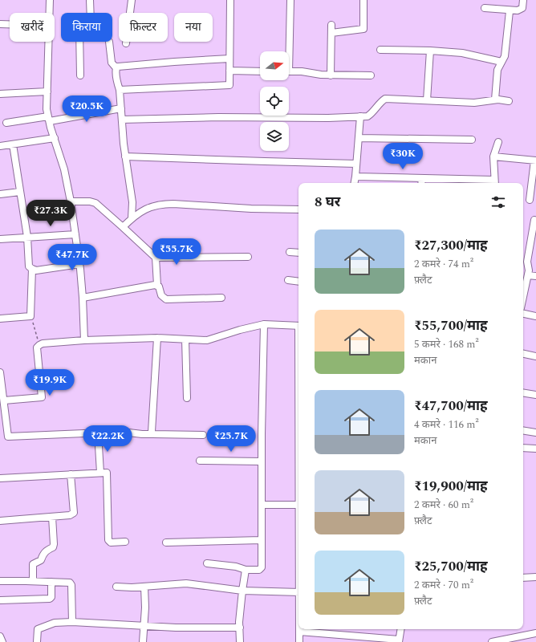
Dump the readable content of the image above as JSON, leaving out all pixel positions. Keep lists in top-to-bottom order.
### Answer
{
  "north": "right",
  "page": {
    "chip": [
      "खरीदें",
      "किराया",
      "फ़िल्टर",
      "नया"
    ],
    "price": [
      "₹20.5K",
      "₹30K",
      "₹27.3K",
      "₹55.7K",
      "₹47.7K",
      "₹19.9K",
      "₹22.2K",
      "₹25.7K"
    ],
    "heading": "8 घर",
    "list": [
      {
        "name": "₹27,300/माह",
        "note": "2 कमरे · 74 m² · फ़्लैट"
      },
      {
        "name": "₹55,700/माह",
        "note": "5 कमरे · 168 m² · मकान"
      },
      {
        "name": "₹47,700/माह",
        "note": "4 कमरे · 116 m² · मकान"
      },
      {
        "name": "₹19,900/माह",
        "note": "2 कमरे · 60 m² · फ़्लैट"
      },
      {
        "name": "₹25,700/माह",
        "note": "2 कमरे · 70 m² · फ़्लैट"
      }
    ]
  }
}
